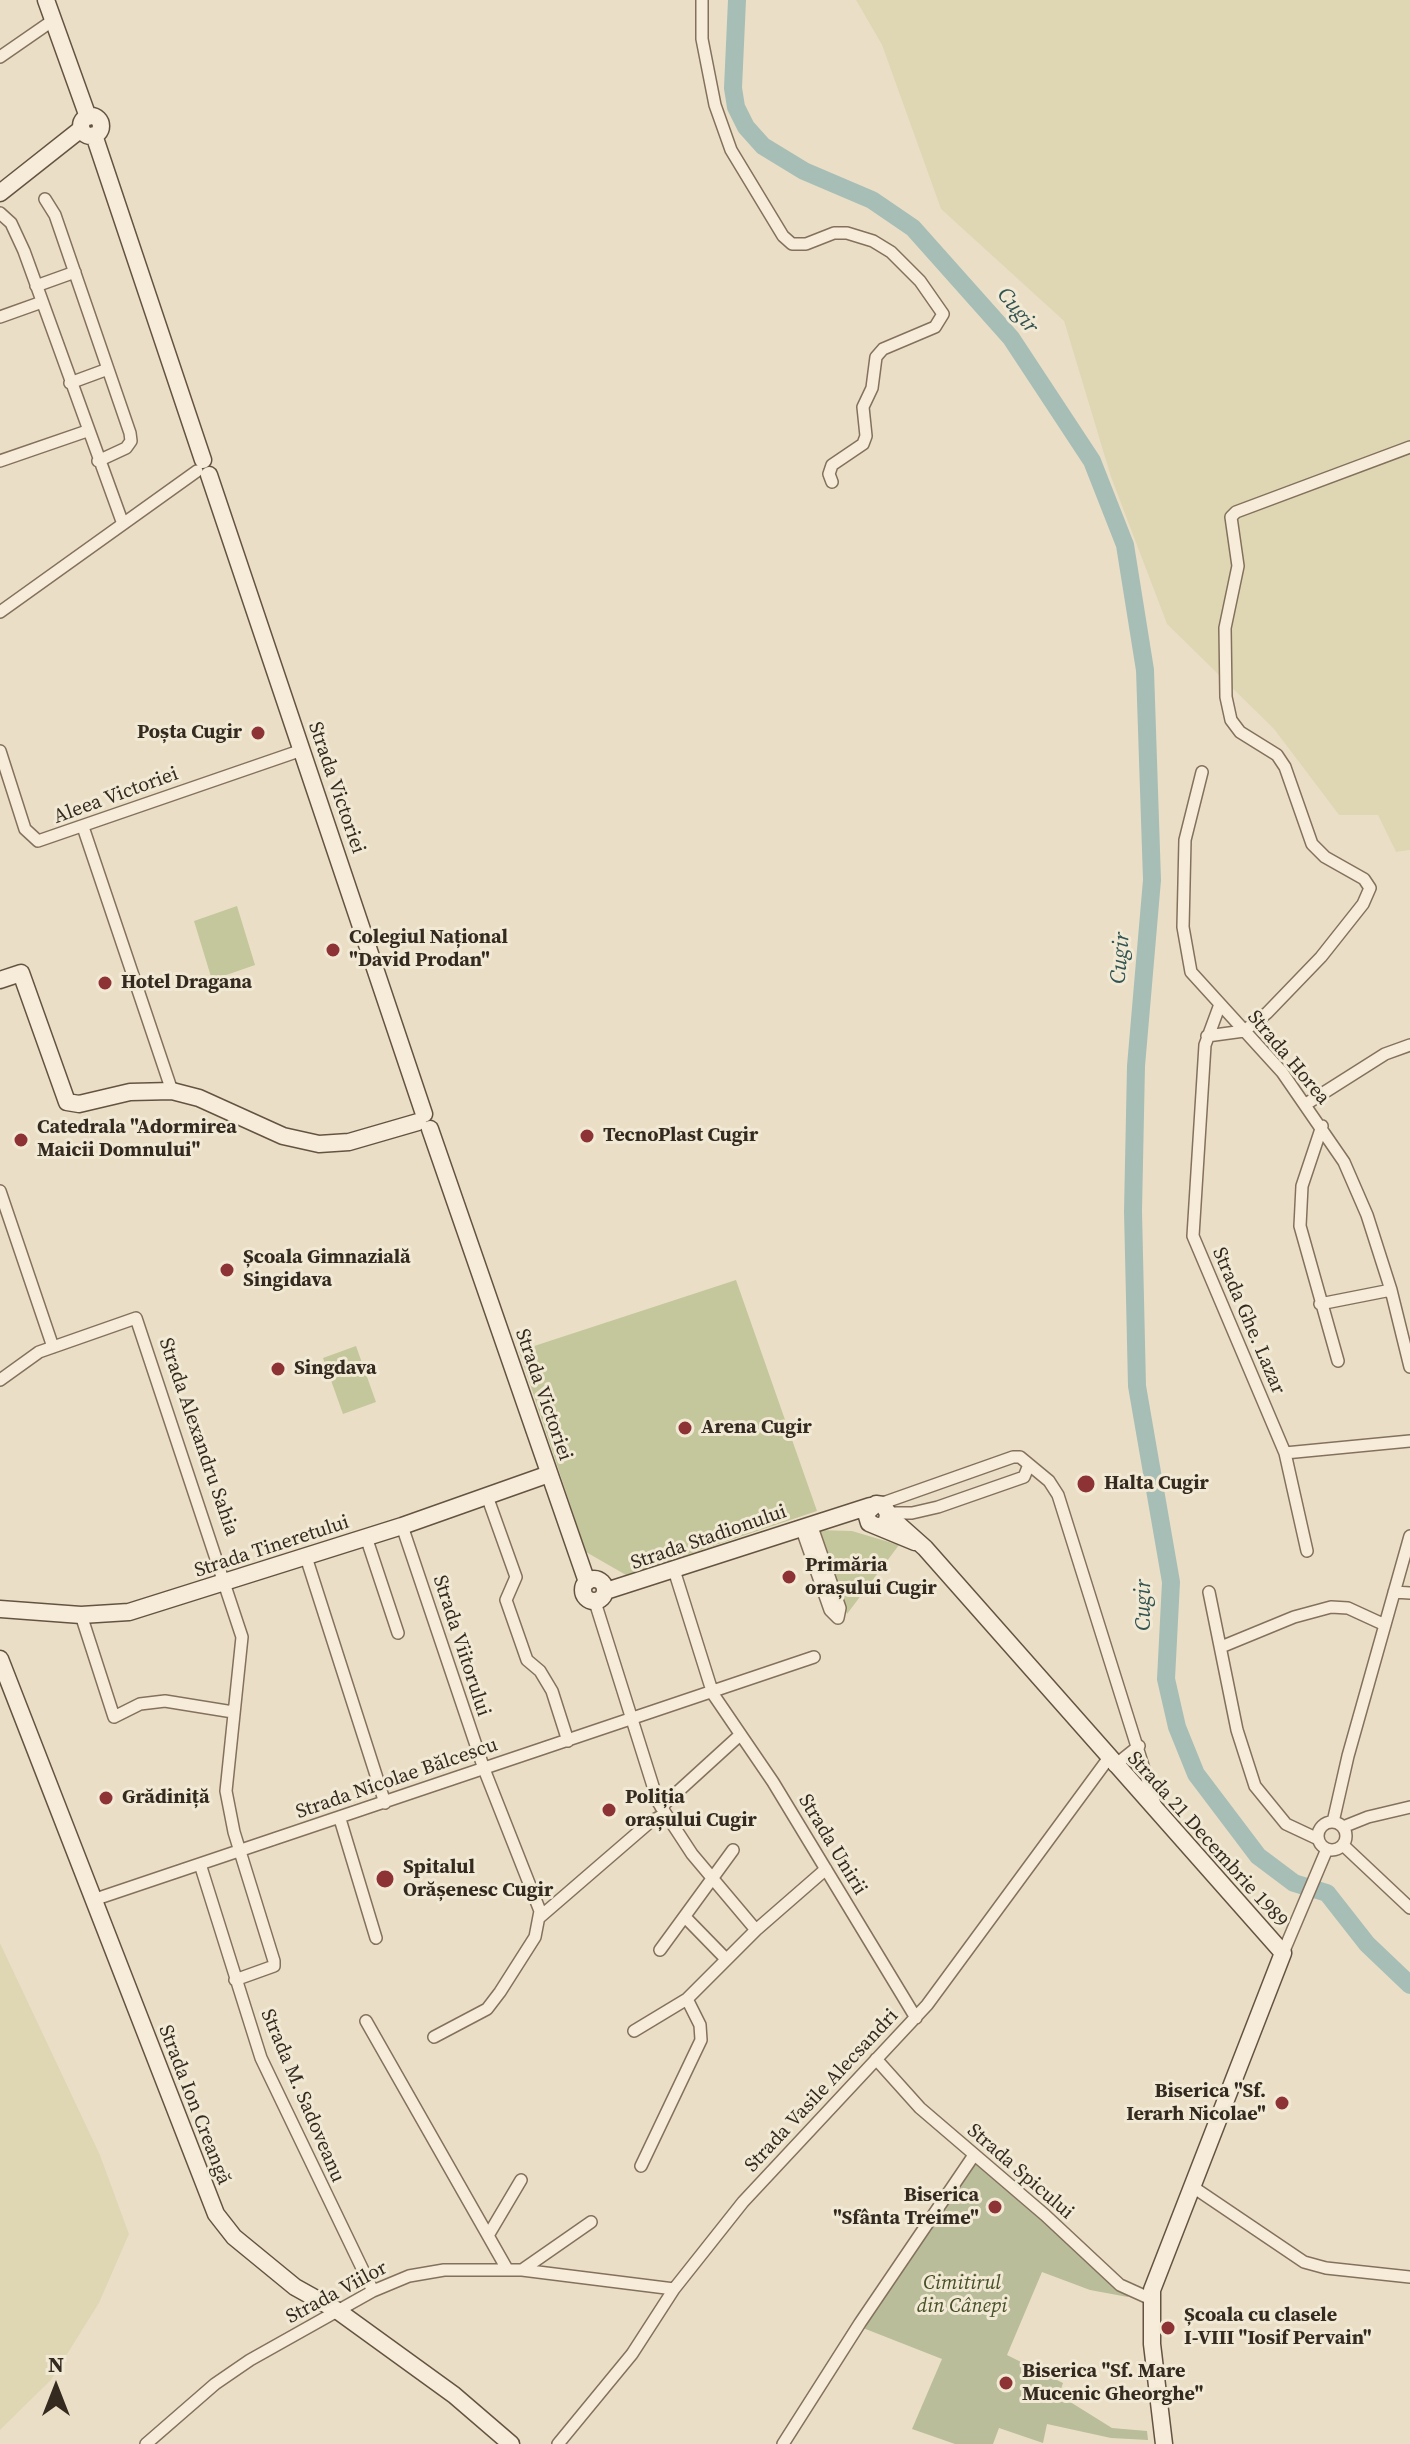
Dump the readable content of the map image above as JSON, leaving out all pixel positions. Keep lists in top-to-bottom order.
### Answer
{
  "streets": {
    "main road": [
      "Strada Victoriei",
      "Strada Stadionului",
      "Strada Tineretului",
      "Strada 21 Decembrie 1989",
      "Strada Ion Creangă"
    ],
    "street": [
      "Aleea Victoriei",
      "Strada Horea",
      "Strada Ghe. Lazar",
      "Strada Alexandru Sahia",
      "Strada Viitorului",
      "Strada Nicolae Bălcescu",
      "Strada Unirii",
      "Strada Vasile Alecsandri",
      "Strada M. Sadoveanu",
      "Strada Spicului",
      "Strada Viilor"
    ]
  },
  "crossings": [
    ["Strada Victoriei", "Aleea Victoriei"],
    ["Strada Victoriei", "Strada Stadionului"],
    ["Strada Victoriei", "Strada Tineretului"],
    ["Strada Horea", "Strada Ghe. Lazar"],
    ["Strada Alexandru Sahia", "Strada Tineretului"],
    ["Strada Alexandru Sahia", "Strada Nicolae Bălcescu"],
    ["Strada Alexandru Sahia", "Strada M. Sadoveanu"],
    ["Strada Stadionului", "Strada 21 Decembrie 1989"],
    ["Strada Stadionului", "Strada Unirii"],
    ["Strada Tineretului", "Strada Viitorului"],
    ["Strada Viitorului", "Strada Nicolae Bălcescu"],
    ["Strada Nicolae Bălcescu", "Strada Unirii"],
    ["Strada Nicolae Bălcescu", "Strada M. Sadoveanu"],
    ["Strada Nicolae Bălcescu", "Strada Ion Creangă"],
    ["Strada 21 Decembrie 1989", "Strada Vasile Alecsandri"],
    ["Strada 21 Decembrie 1989", "Strada Spicului"],
    ["Strada Unirii", "Strada Vasile Alecsandri"],
    ["Strada Vasile Alecsandri", "Strada Spicului"],
    ["Strada Vasile Alecsandri", "Strada Viilor"],
    ["Strada M. Sadoveanu", "Strada Viilor"],
    ["Strada Ion Creangă", "Strada Viilor"]
  ],
  "water": ["Cugir"],
  "parks": ["Cimitirul din Cânepi"],
  "places": [
    "Poșta Cugir",
    "Colegiul Național \"David Prodan\"",
    "Hotel Dragana",
    "TecnoPlast Cugir",
    "Catedrala \"Adormirea Maicii Domnului\"",
    "Școala Gimnazială Singidava",
    "Singdava",
    "Arena Cugir",
    "Halta Cugir",
    "Primăria orașului Cugir",
    "Grădiniță",
    "Poliția orașului Cugir",
    "Spitalul Orășenesc Cugir",
    "Biserica \"Sf. Ierarh Nicolae\"",
    "Biserica \"Sfânta Treime\"",
    "Școala cu clasele I-VIII \"Iosif Pervain\"",
    "Biserica \"Sf. Mare Mucenic Gheorghe\""
  ],
  "north": "top"
}
